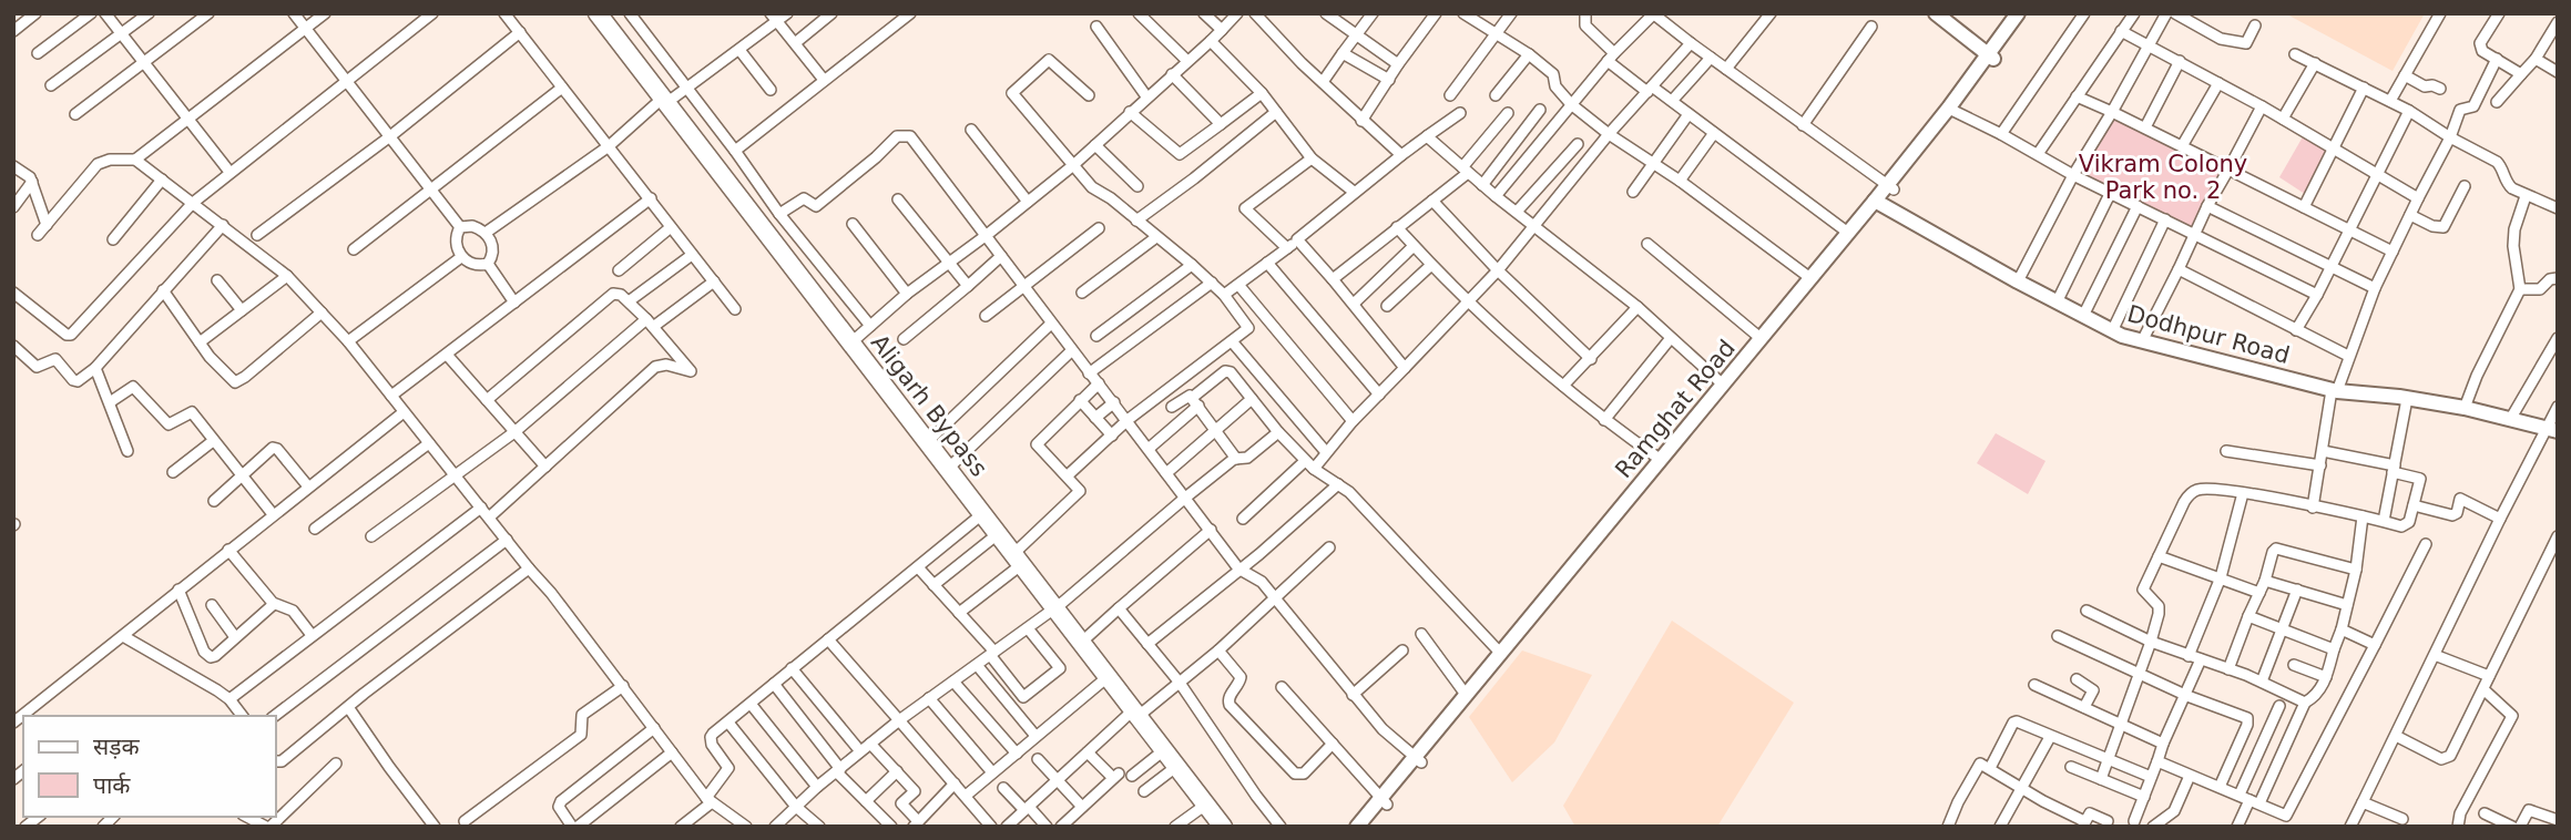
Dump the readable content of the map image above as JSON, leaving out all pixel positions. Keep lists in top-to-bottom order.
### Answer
{
  "streets": {
    "highway": ["Aligarh Bypass"],
    "main road": ["Dodhpur Road", "Ramghat Road"]
  },
  "crossings": [
    ["Dodhpur Road", "Ramghat Road"]
  ],
  "parks": ["Vikram Colony Park no. 2"],
  "legend": ["सड़क", "पार्क"]
}
